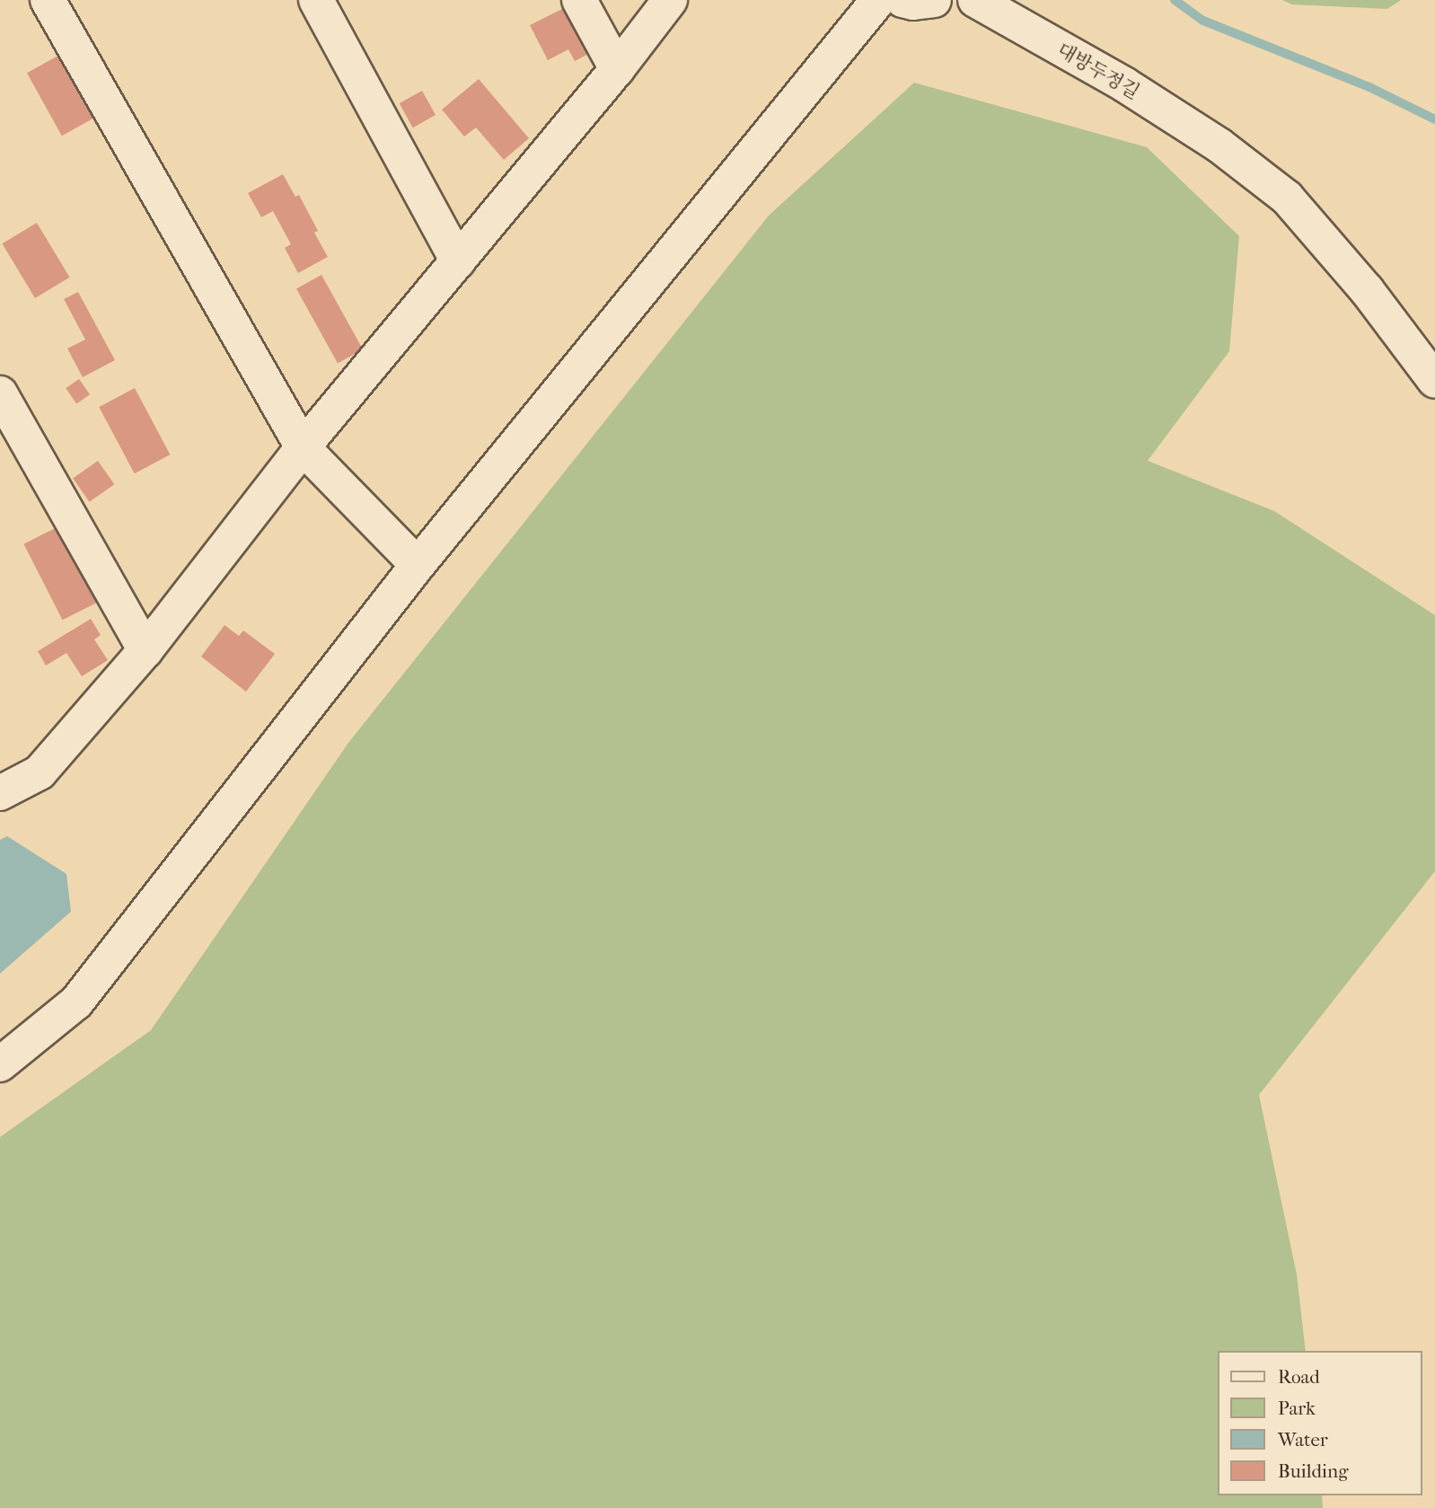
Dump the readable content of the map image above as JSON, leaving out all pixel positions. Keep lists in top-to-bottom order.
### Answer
{
  "streets": {
    "street": ["대방두정길"]
  },
  "legend": [
    "Road",
    "Park",
    "Water",
    "Building"
  ]
}
